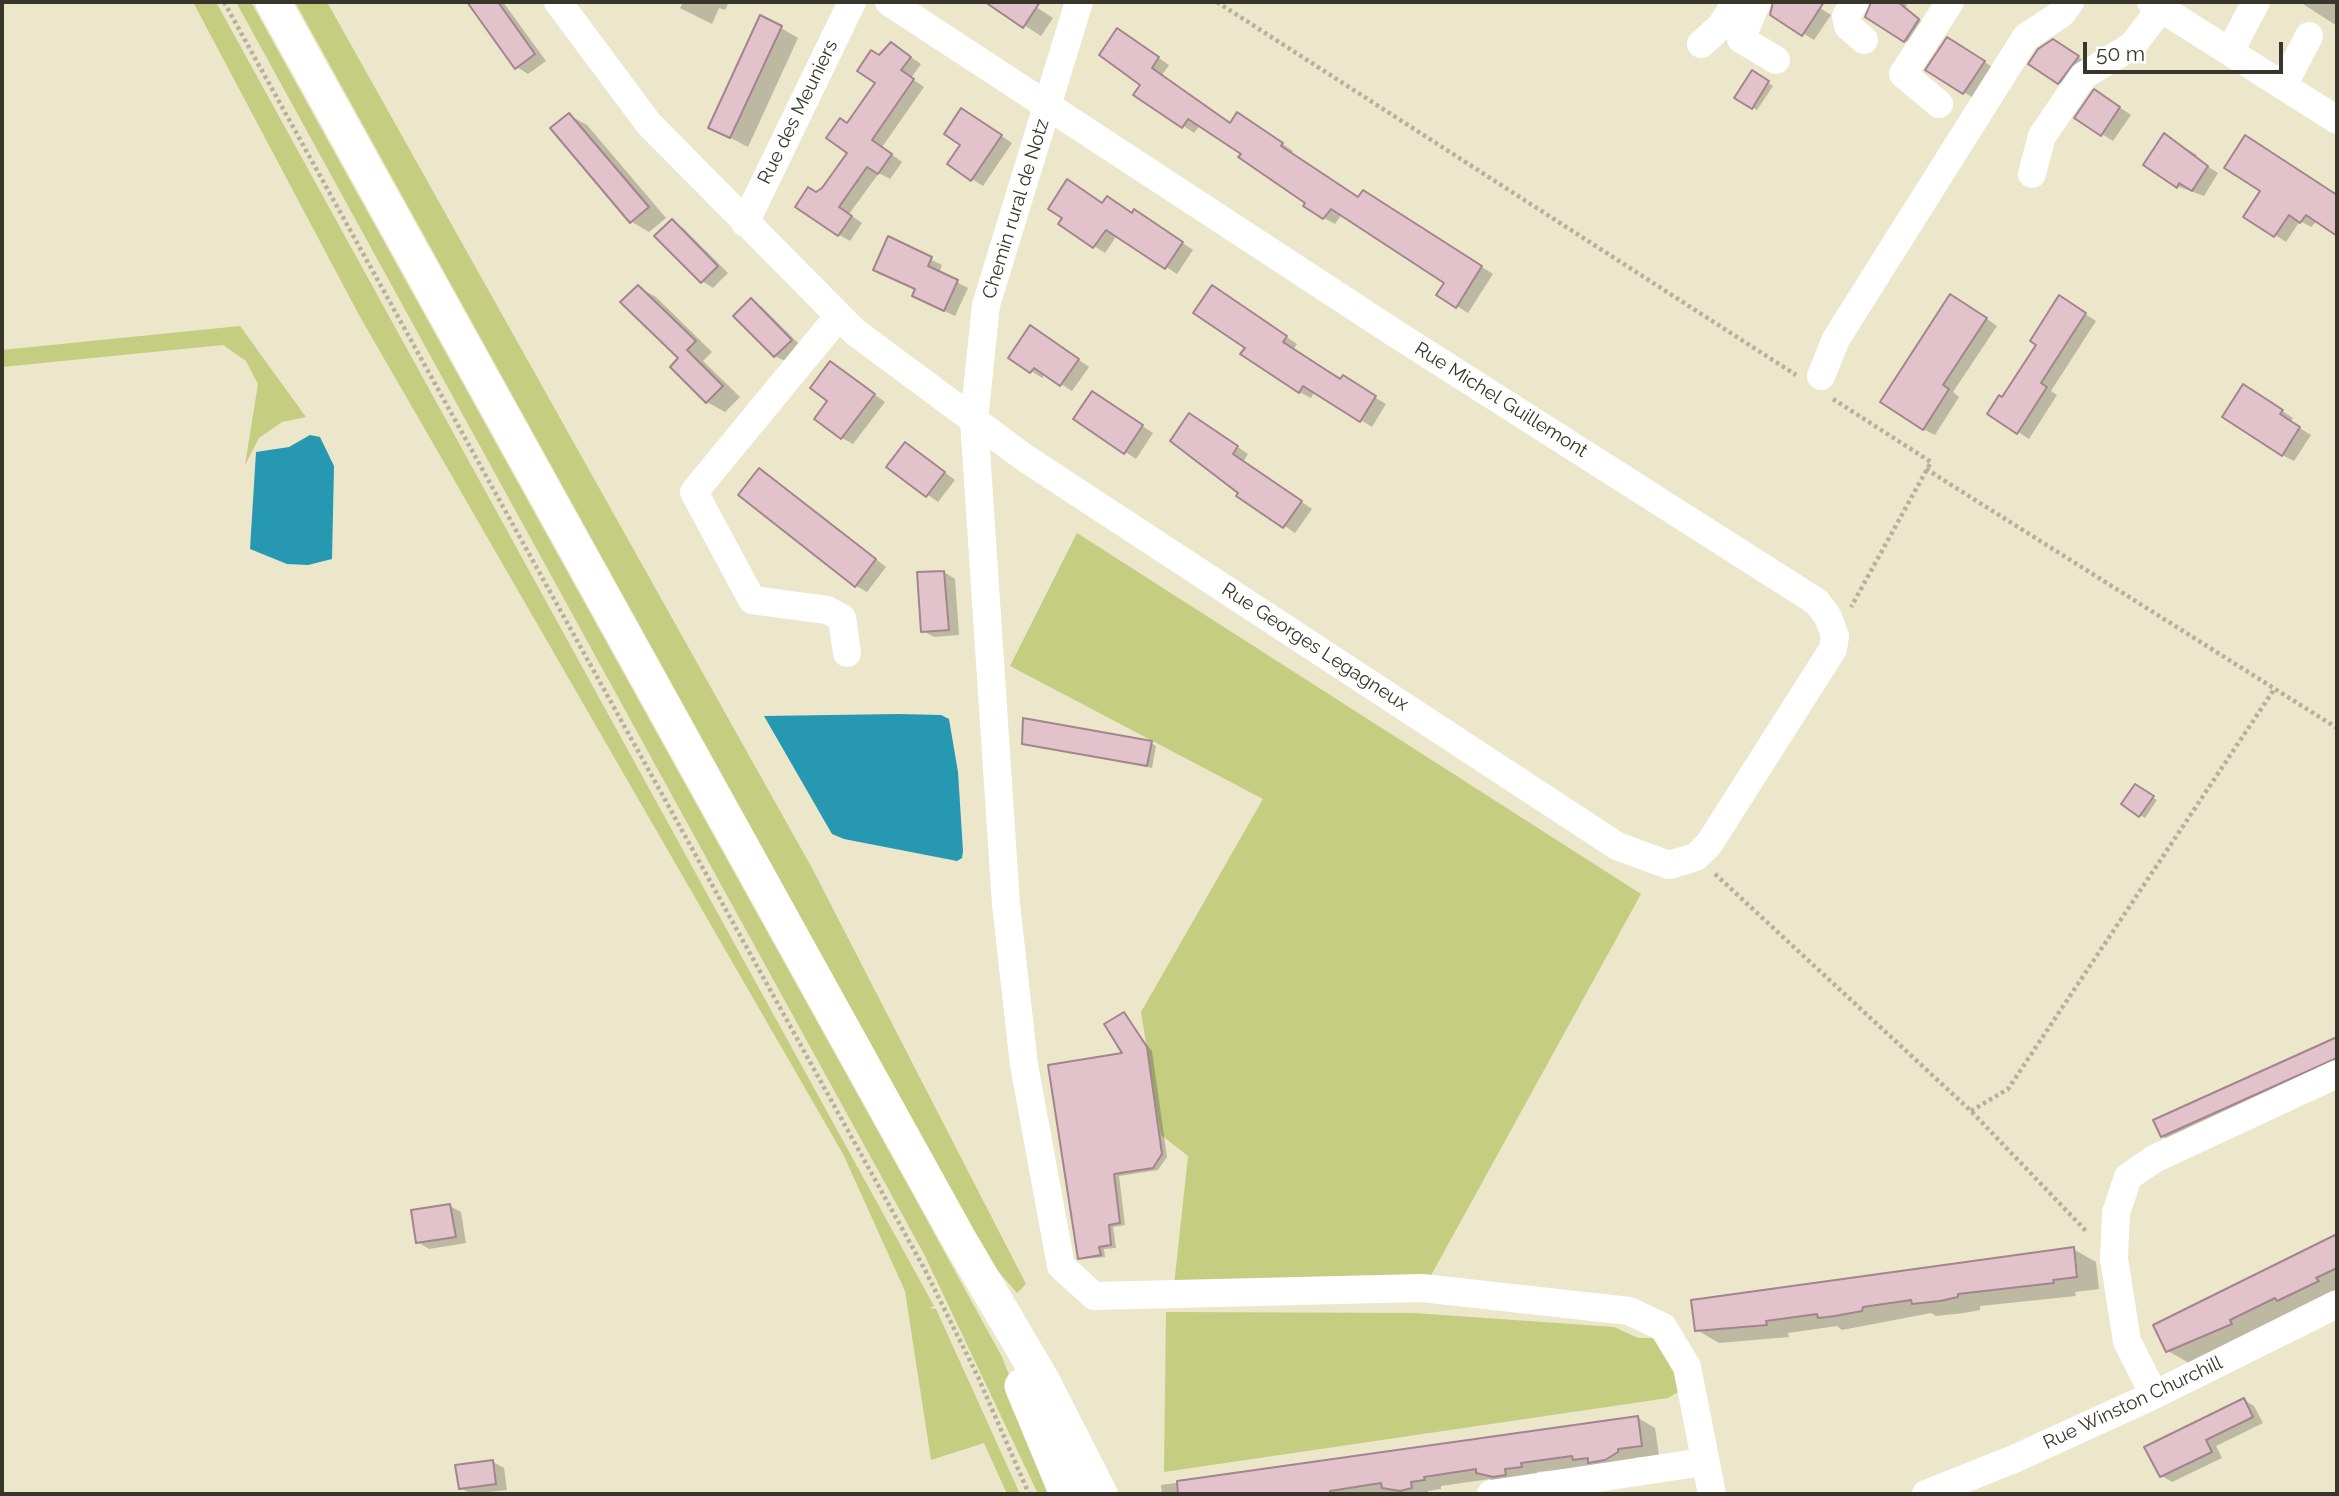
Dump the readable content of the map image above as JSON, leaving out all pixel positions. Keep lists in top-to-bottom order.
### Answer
{
  "streets": {
    "street": [
      "Rue des Meuniers",
      "Chemin rural de Notz",
      "Rue Michel Guillemont",
      "Rue Georges Legagneux",
      "Rue Winston Churchill"
    ]
  },
  "crossings": [
    ["Chemin rural de Notz", "Rue Michel Guillemont"],
    ["Chemin rural de Notz", "Rue Georges Legagneux"]
  ],
  "scale_bar": "50 m"
}
